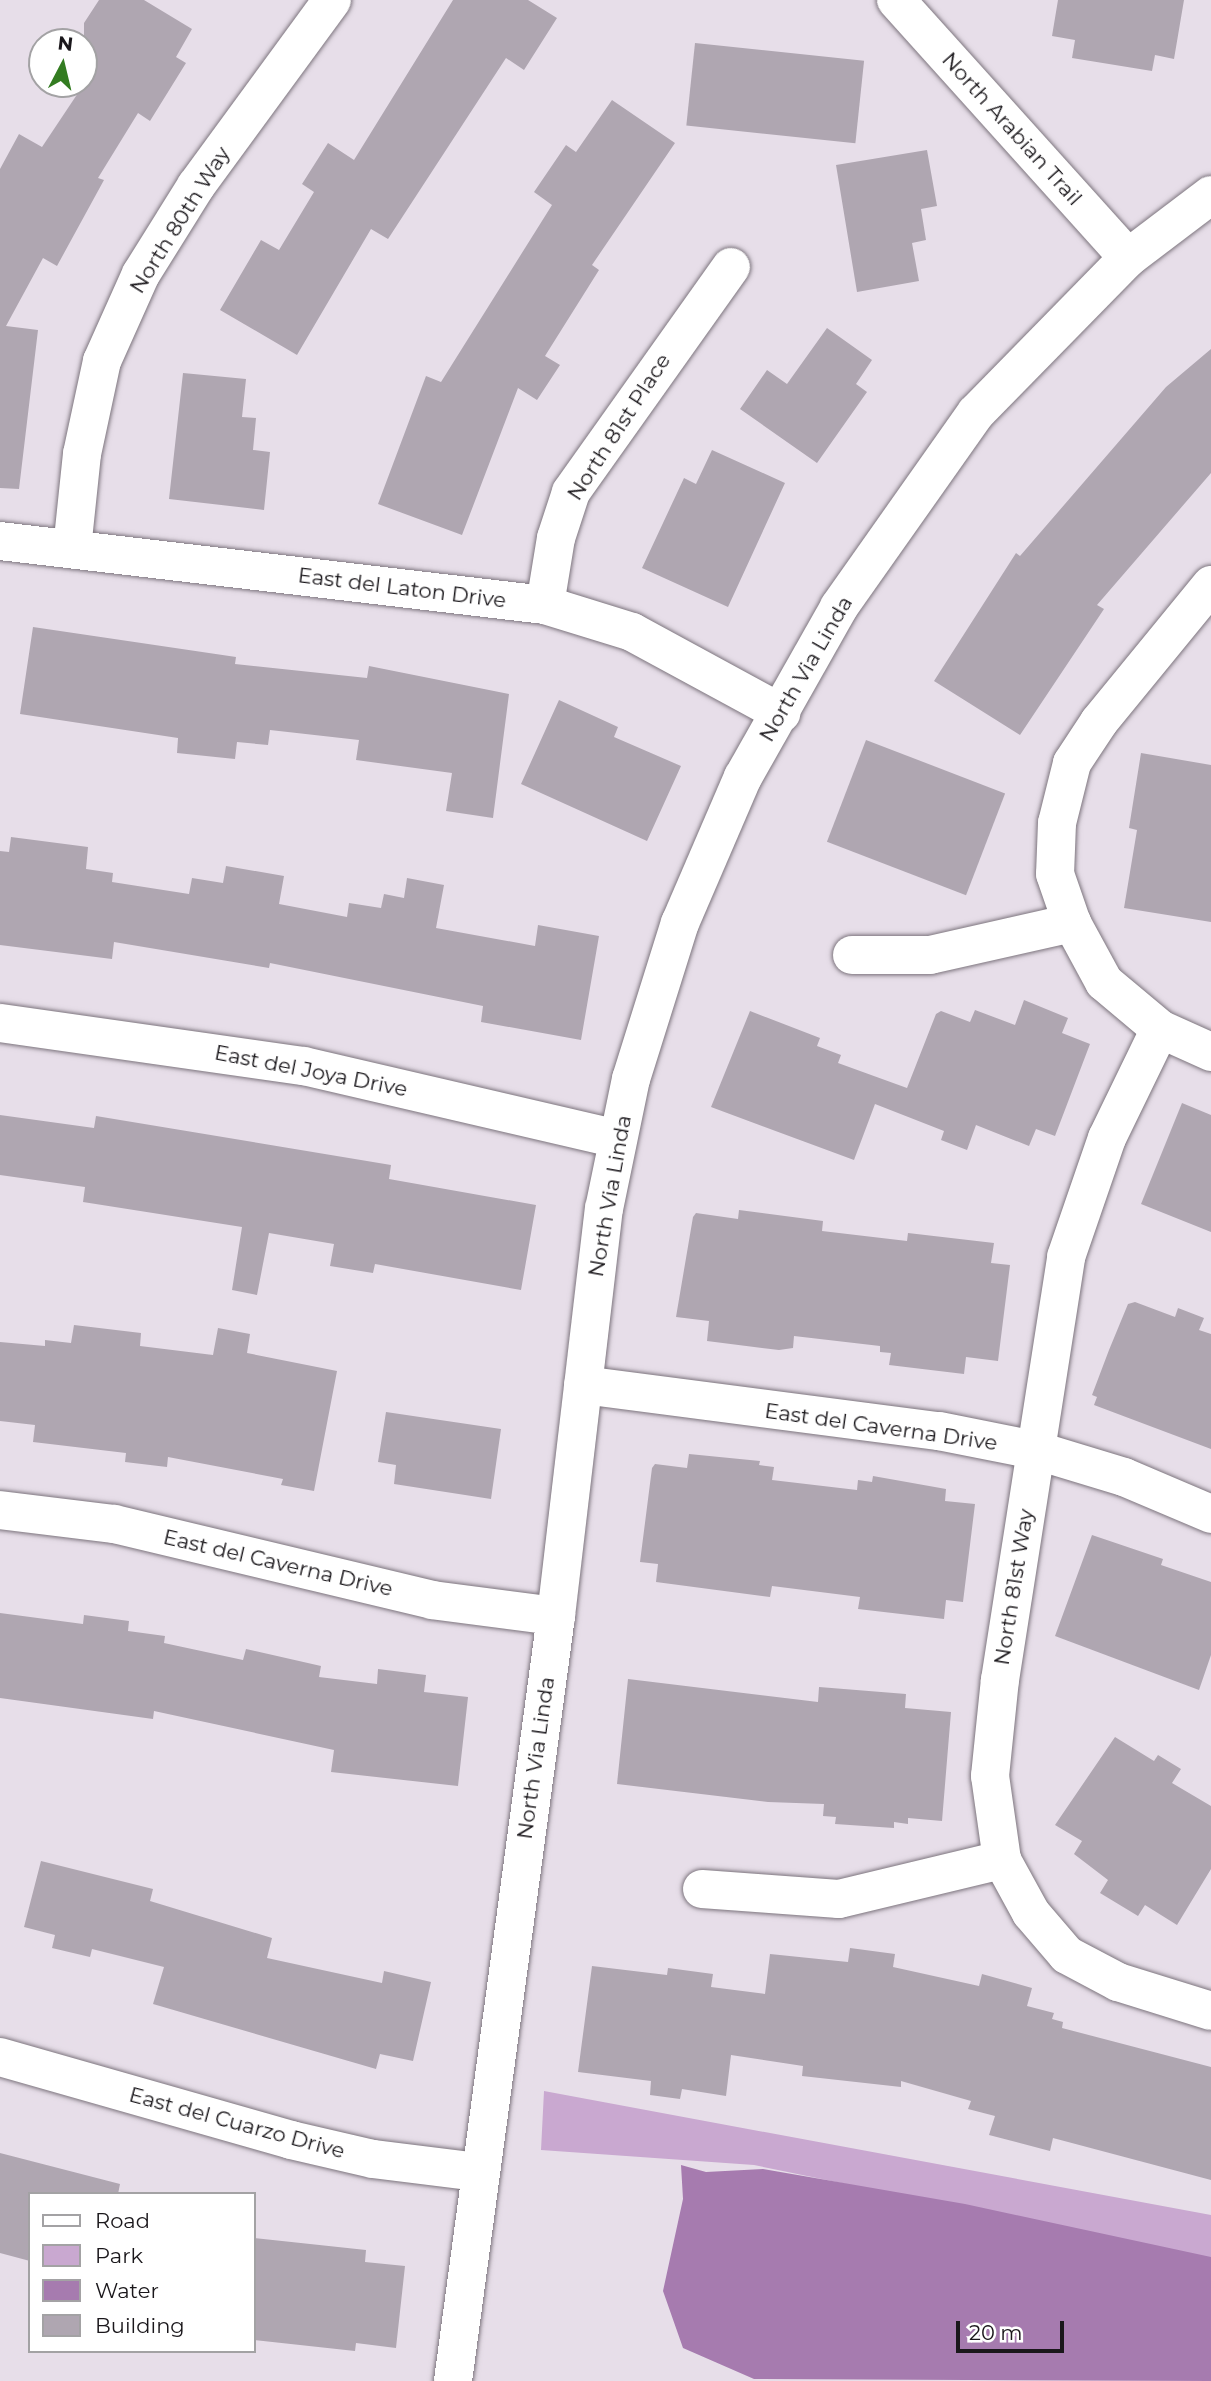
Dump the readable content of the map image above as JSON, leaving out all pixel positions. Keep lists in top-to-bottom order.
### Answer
{
  "streets": {
    "street": [
      "North Arabian Trail",
      "North 80th Way",
      "North 81st Place",
      "East del Laton Drive",
      "North Via Linda",
      "East del Joya Drive",
      "East del Caverna Drive",
      "North 81st Way",
      "East del Cuarzo Drive"
    ]
  },
  "crossings": [
    ["North Arabian Trail", "North Via Linda"],
    ["North 80th Way", "East del Laton Drive"],
    ["North 81st Place", "East del Laton Drive"],
    ["East del Laton Drive", "North Via Linda"],
    ["North Via Linda", "East del Joya Drive"],
    ["North Via Linda", "East del Caverna Drive"],
    ["North Via Linda", "East del Cuarzo Drive"],
    ["East del Caverna Drive", "North 81st Way"]
  ],
  "legend": [
    "Road",
    "Park",
    "Water",
    "Building"
  ],
  "scale_bar": "20 m",
  "north": "top"
}
